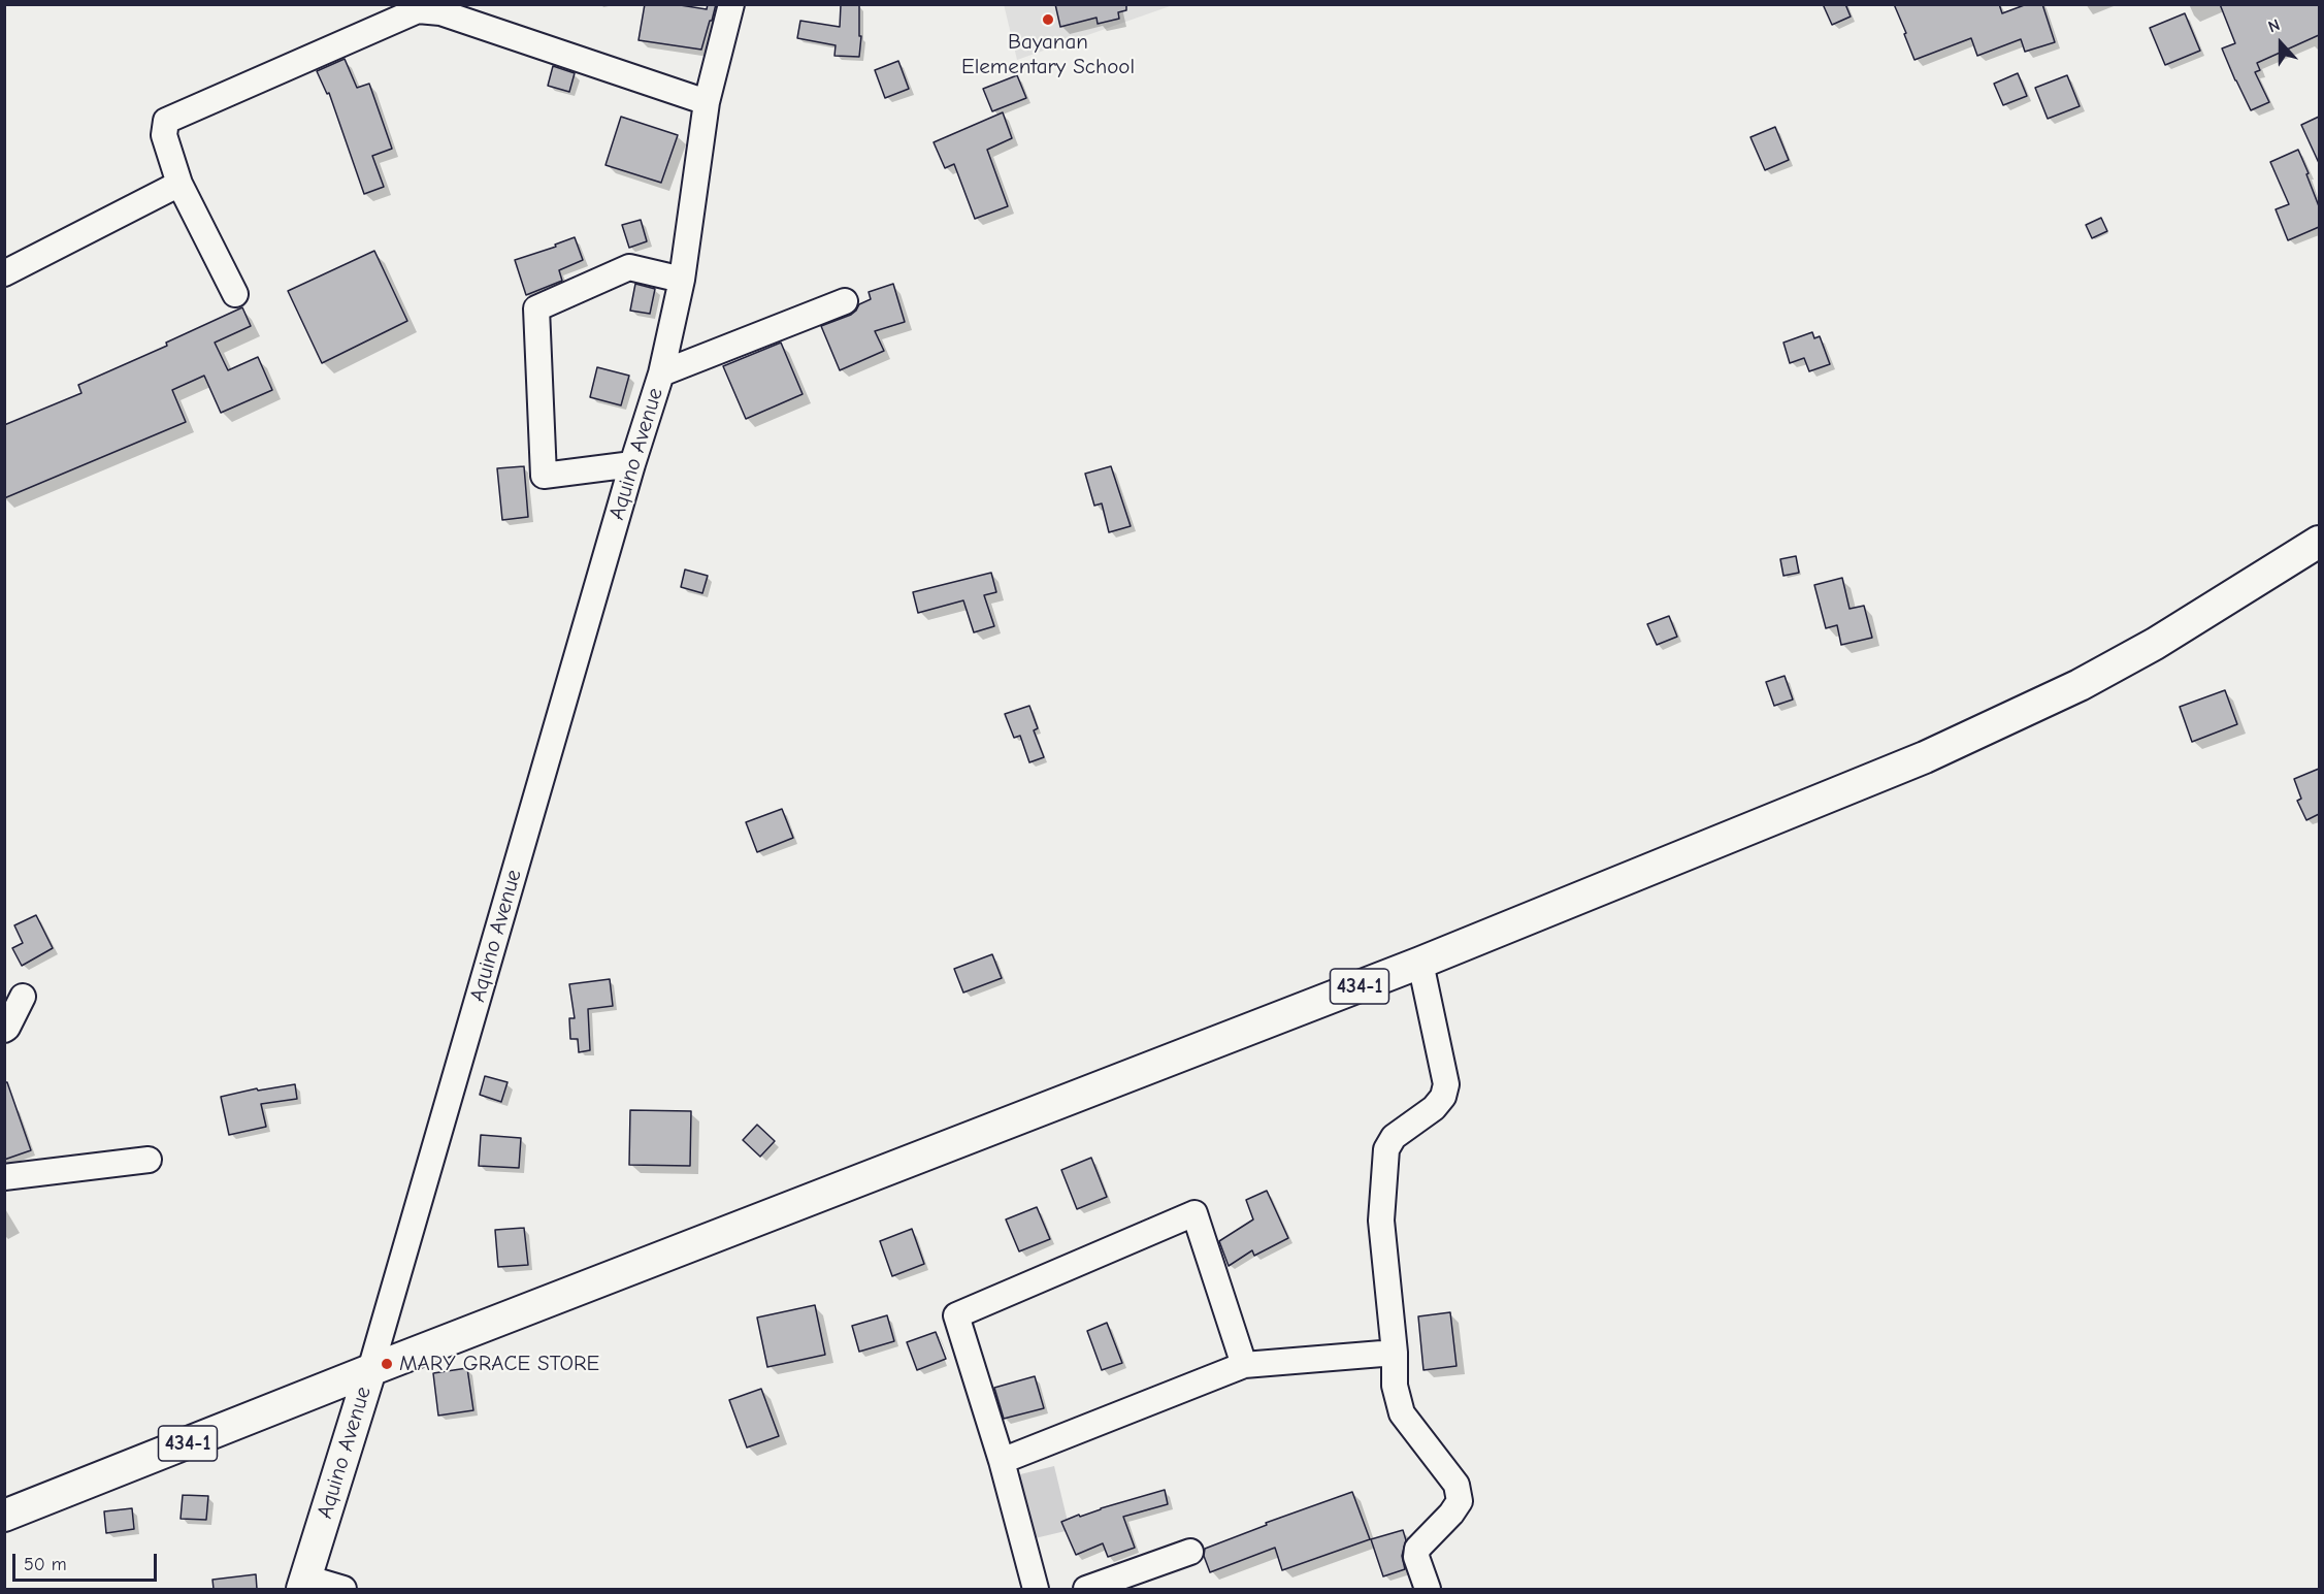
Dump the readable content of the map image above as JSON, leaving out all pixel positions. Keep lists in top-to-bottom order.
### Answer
{
  "streets": {
    "main road": ["Aquino Avenue", "434-1"]
  },
  "crossings": [
    ["Aquino Avenue", "434-1"]
  ],
  "places": ["Bayanan Elementary School", "MARY GRACE STORE"],
  "scale_bar": "50 m",
  "north": "top"
}
